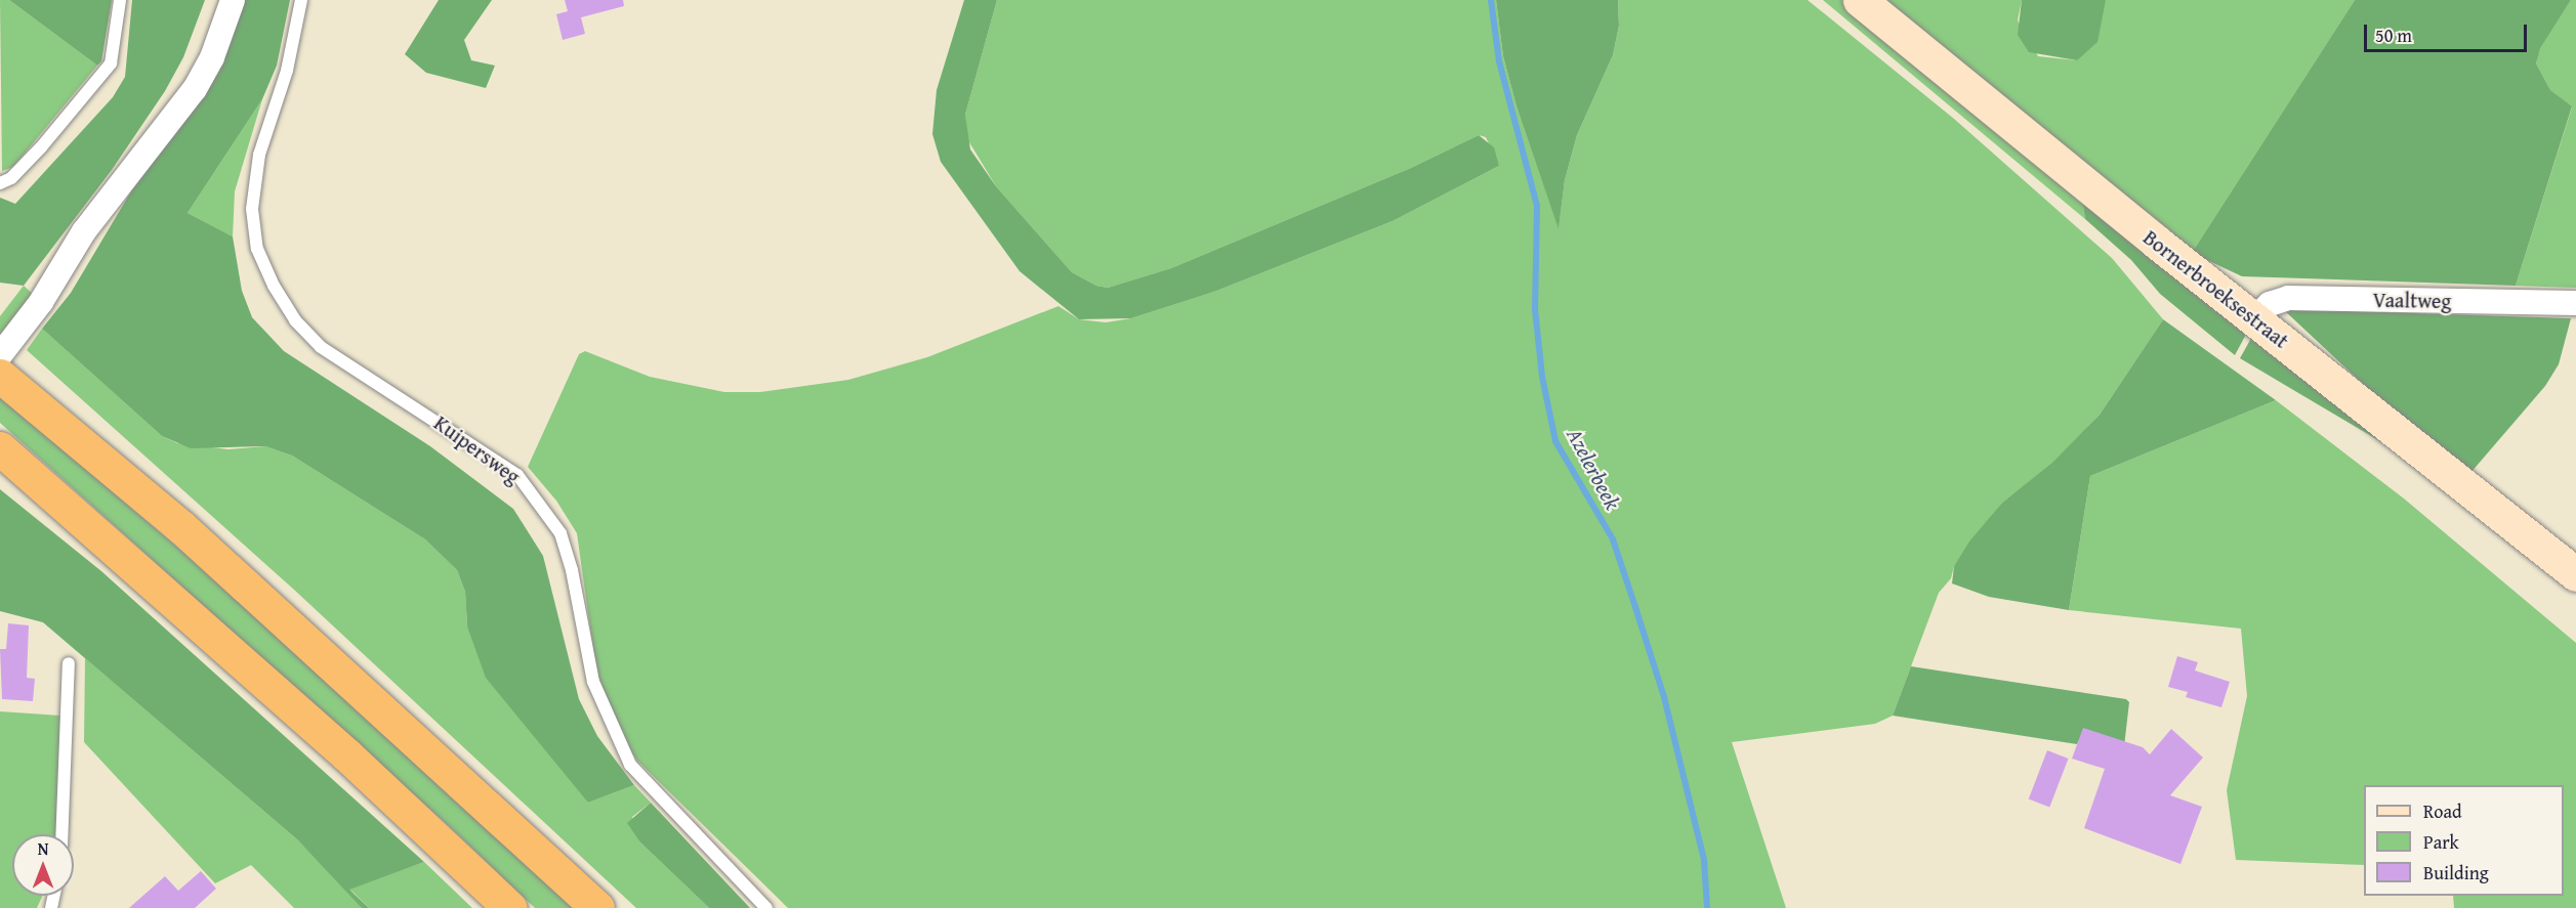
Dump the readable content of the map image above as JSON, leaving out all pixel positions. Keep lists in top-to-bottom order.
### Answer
{
  "streets": {
    "main road": ["Bornerbroeksestraat"],
    "street": ["Vaaltweg"],
    "lane": ["Kuipersweg"]
  },
  "crossings": [
    ["Bornerbroeksestraat", "Vaaltweg"]
  ],
  "water": ["Azelerbeek"],
  "legend": ["Road", "Park", "Building"],
  "scale_bar": "50 m",
  "north": "top"
}
